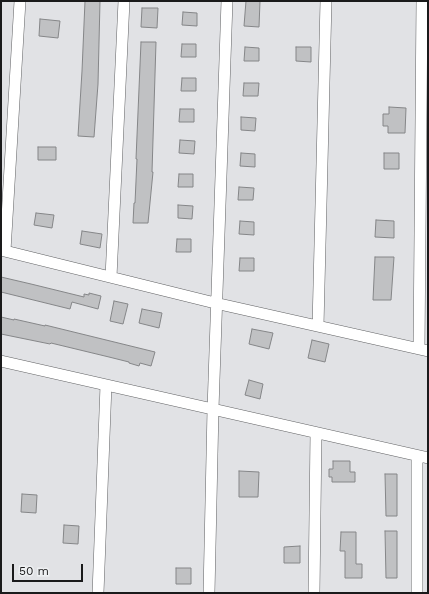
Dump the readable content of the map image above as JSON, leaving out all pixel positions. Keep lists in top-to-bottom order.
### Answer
{
  "scale_bar": "50 m"
}
